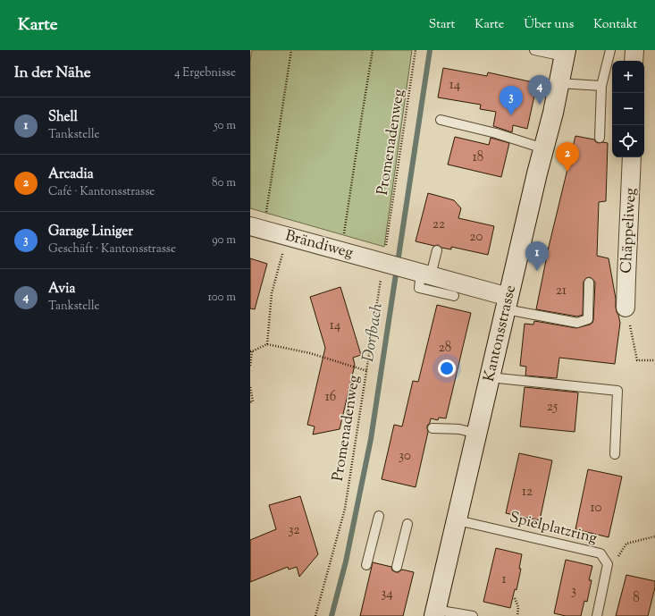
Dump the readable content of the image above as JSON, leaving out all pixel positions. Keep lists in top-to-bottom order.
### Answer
{
  "streets": {
    "main road": ["Kantonsstrasse"],
    "street": ["Chäppeliweg", "Brändiweg"],
    "lane": ["Spielplatzring"],
    "path": ["Promenadenweg"]
  },
  "crossings": [
    ["Promenadenweg", "Brändiweg"],
    ["Brändiweg", "Kantonsstrasse"],
    ["Kantonsstrasse", "Spielplatzring"]
  ],
  "water": ["Dorfbach"],
  "house_numbers": [
    "14",
    "18",
    "22",
    "20",
    "21",
    "14",
    "28",
    "16",
    "25",
    "30",
    "12",
    "10",
    "32",
    "1",
    "3",
    "34",
    "8"
  ],
  "page": {
    "header": "Karte",
    "nav": [
      "Start",
      "Karte",
      "Über uns",
      "Kontakt"
    ],
    "heading": ["In der Nähe", "4 Ergebnisse"],
    "map_buttons": ["+", "−"],
    "pins": [
      "4",
      "3",
      "2",
      "1"
    ],
    "list": [
      {
        "mark": "1",
        "name": "Shell",
        "note": "Tankstelle",
        "value": "50 m"
      },
      {
        "mark": "2",
        "name": "Arcadia",
        "note": "Café · Kantonsstrasse",
        "value": "80 m"
      },
      {
        "mark": "3",
        "name": "Garage Liniger",
        "note": "Geschäft · Kantonsstrasse",
        "value": "90 m"
      },
      {
        "mark": "4",
        "name": "Avia",
        "note": "Tankstelle",
        "value": "100 m"
      }
    ]
  }
}
